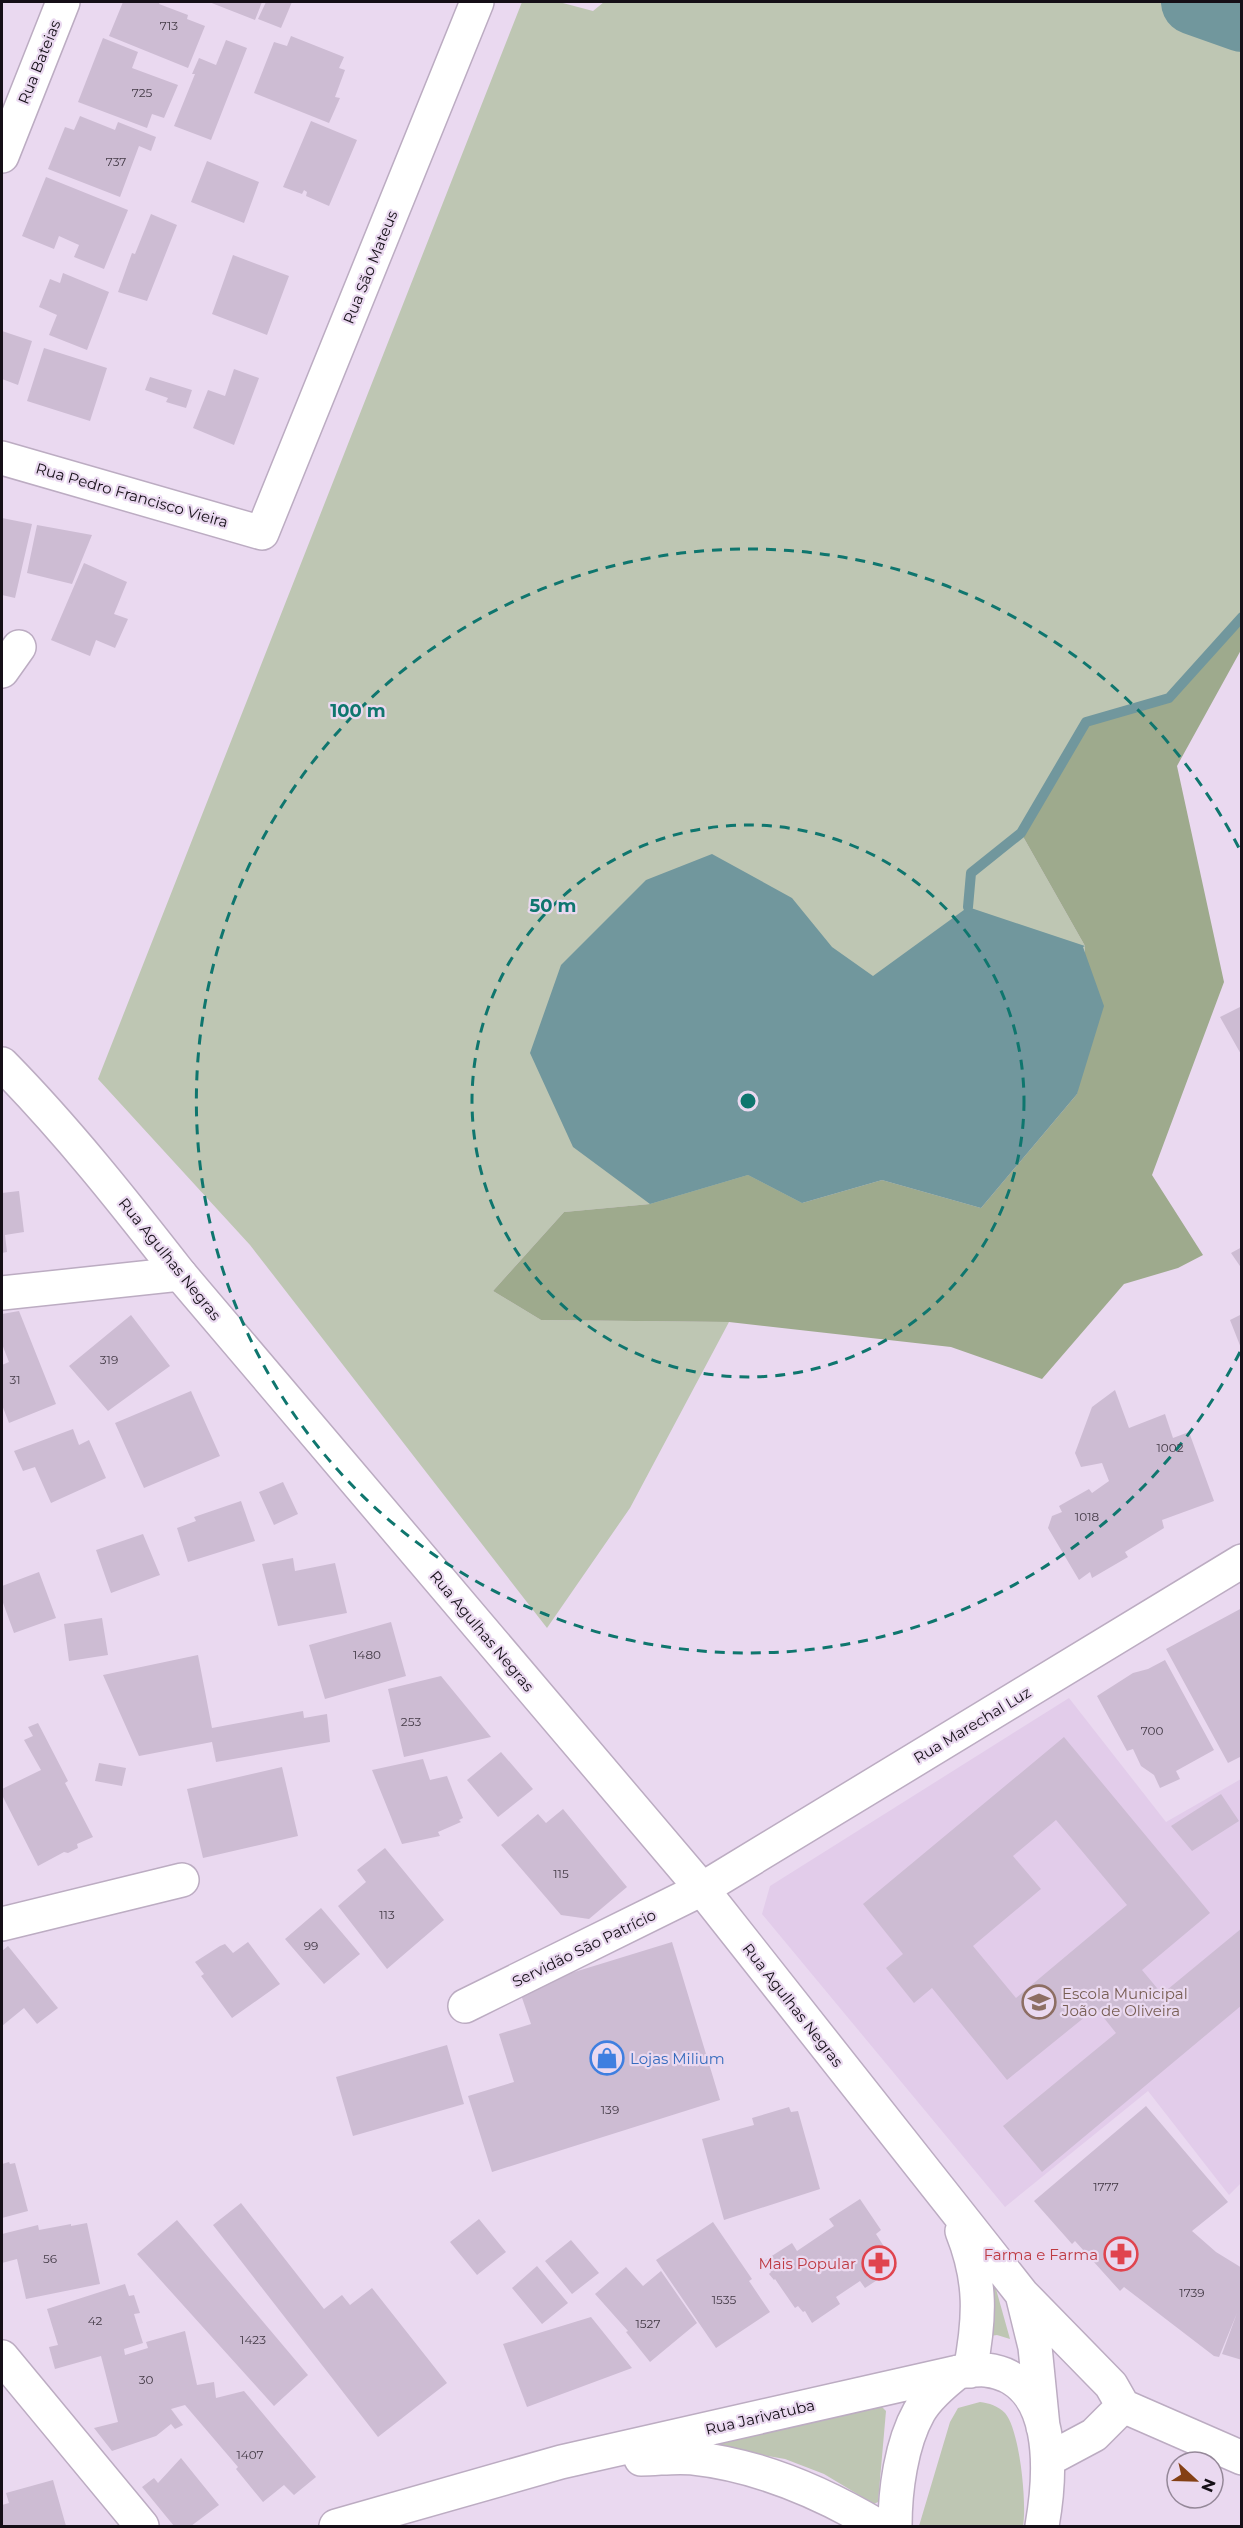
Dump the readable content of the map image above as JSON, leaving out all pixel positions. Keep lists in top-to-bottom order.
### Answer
{
  "streets": {
    "main road": [
      "Rua Bateias",
      "Rua São Mateus",
      "Rua Pedro Francisco Vieira",
      "Rua Agulhas Negras",
      "Rua Marechal Luz",
      "Servidão São Patrício",
      "Rua Jarivatuba"
    ]
  },
  "crossings": [
    ["Rua São Mateus", "Rua Pedro Francisco Vieira"],
    ["Rua Agulhas Negras", "Rua Marechal Luz"],
    ["Rua Agulhas Negras", "Servidão São Patrício"],
    ["Rua Agulhas Negras", "Rua Jarivatuba"],
    ["Rua Marechal Luz", "Servidão São Patrício"]
  ],
  "places": {
    "school or university": ["Escola Municipal João de Oliveira"],
    "shop": ["Lojas Milium"],
    "pharmacy": ["Farma e Farma", "Mais Popular"]
  },
  "house_numbers": [
    "713",
    "725",
    "737",
    "319",
    "31",
    "1002",
    "1018",
    "1480",
    "253",
    "700",
    "115",
    "113",
    "99",
    "139",
    "1777",
    "56",
    "1739",
    "1535",
    "42",
    "1527",
    "1423",
    "30",
    "1407"
  ],
  "north": "right",
  "rings": ["100 m", "50 m"]
}
